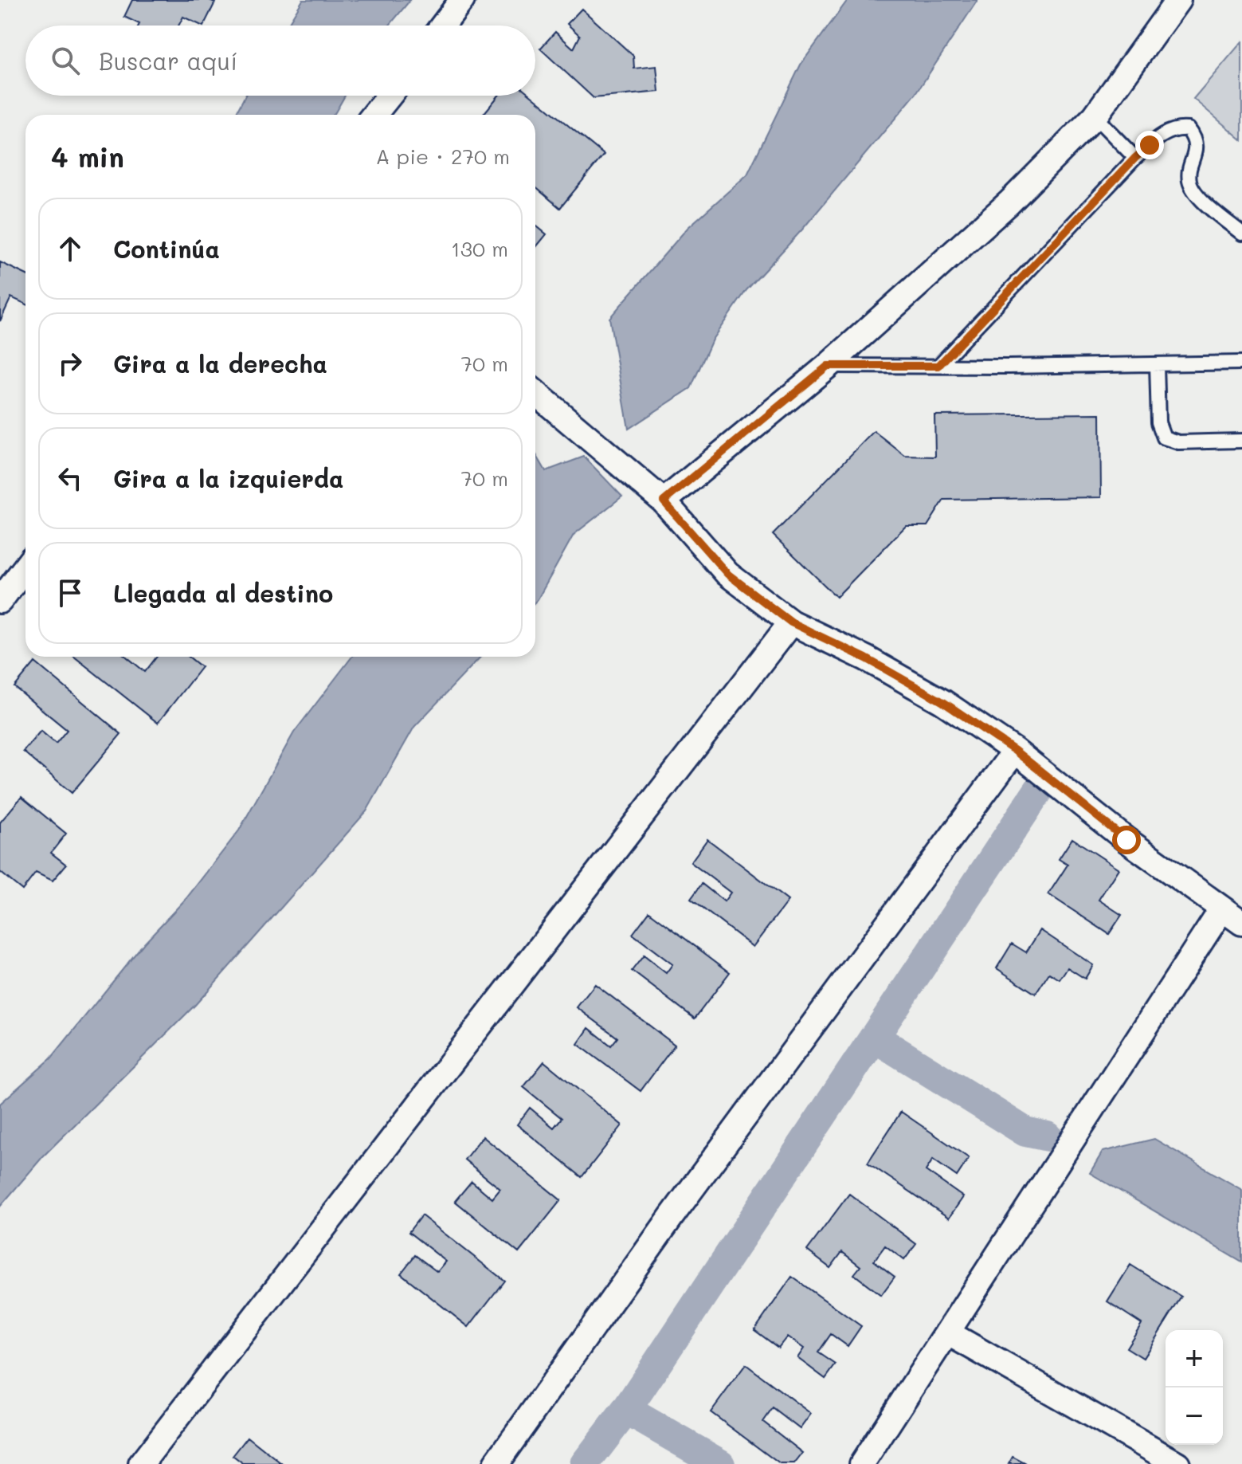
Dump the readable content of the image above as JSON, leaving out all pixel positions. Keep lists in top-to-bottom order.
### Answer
{
  "page": {
    "search": "Buscar aquí",
    "heading": ["4 min", "A pie · 270 m"],
    "list": [
      ["Continúa", "130 m"],
      ["Gira a la derecha", "70 m"],
      ["Gira a la izquierda", "70 m"],
      "Llegada al destino"
    ],
    "map_buttons": ["+", "−"]
  }
}
